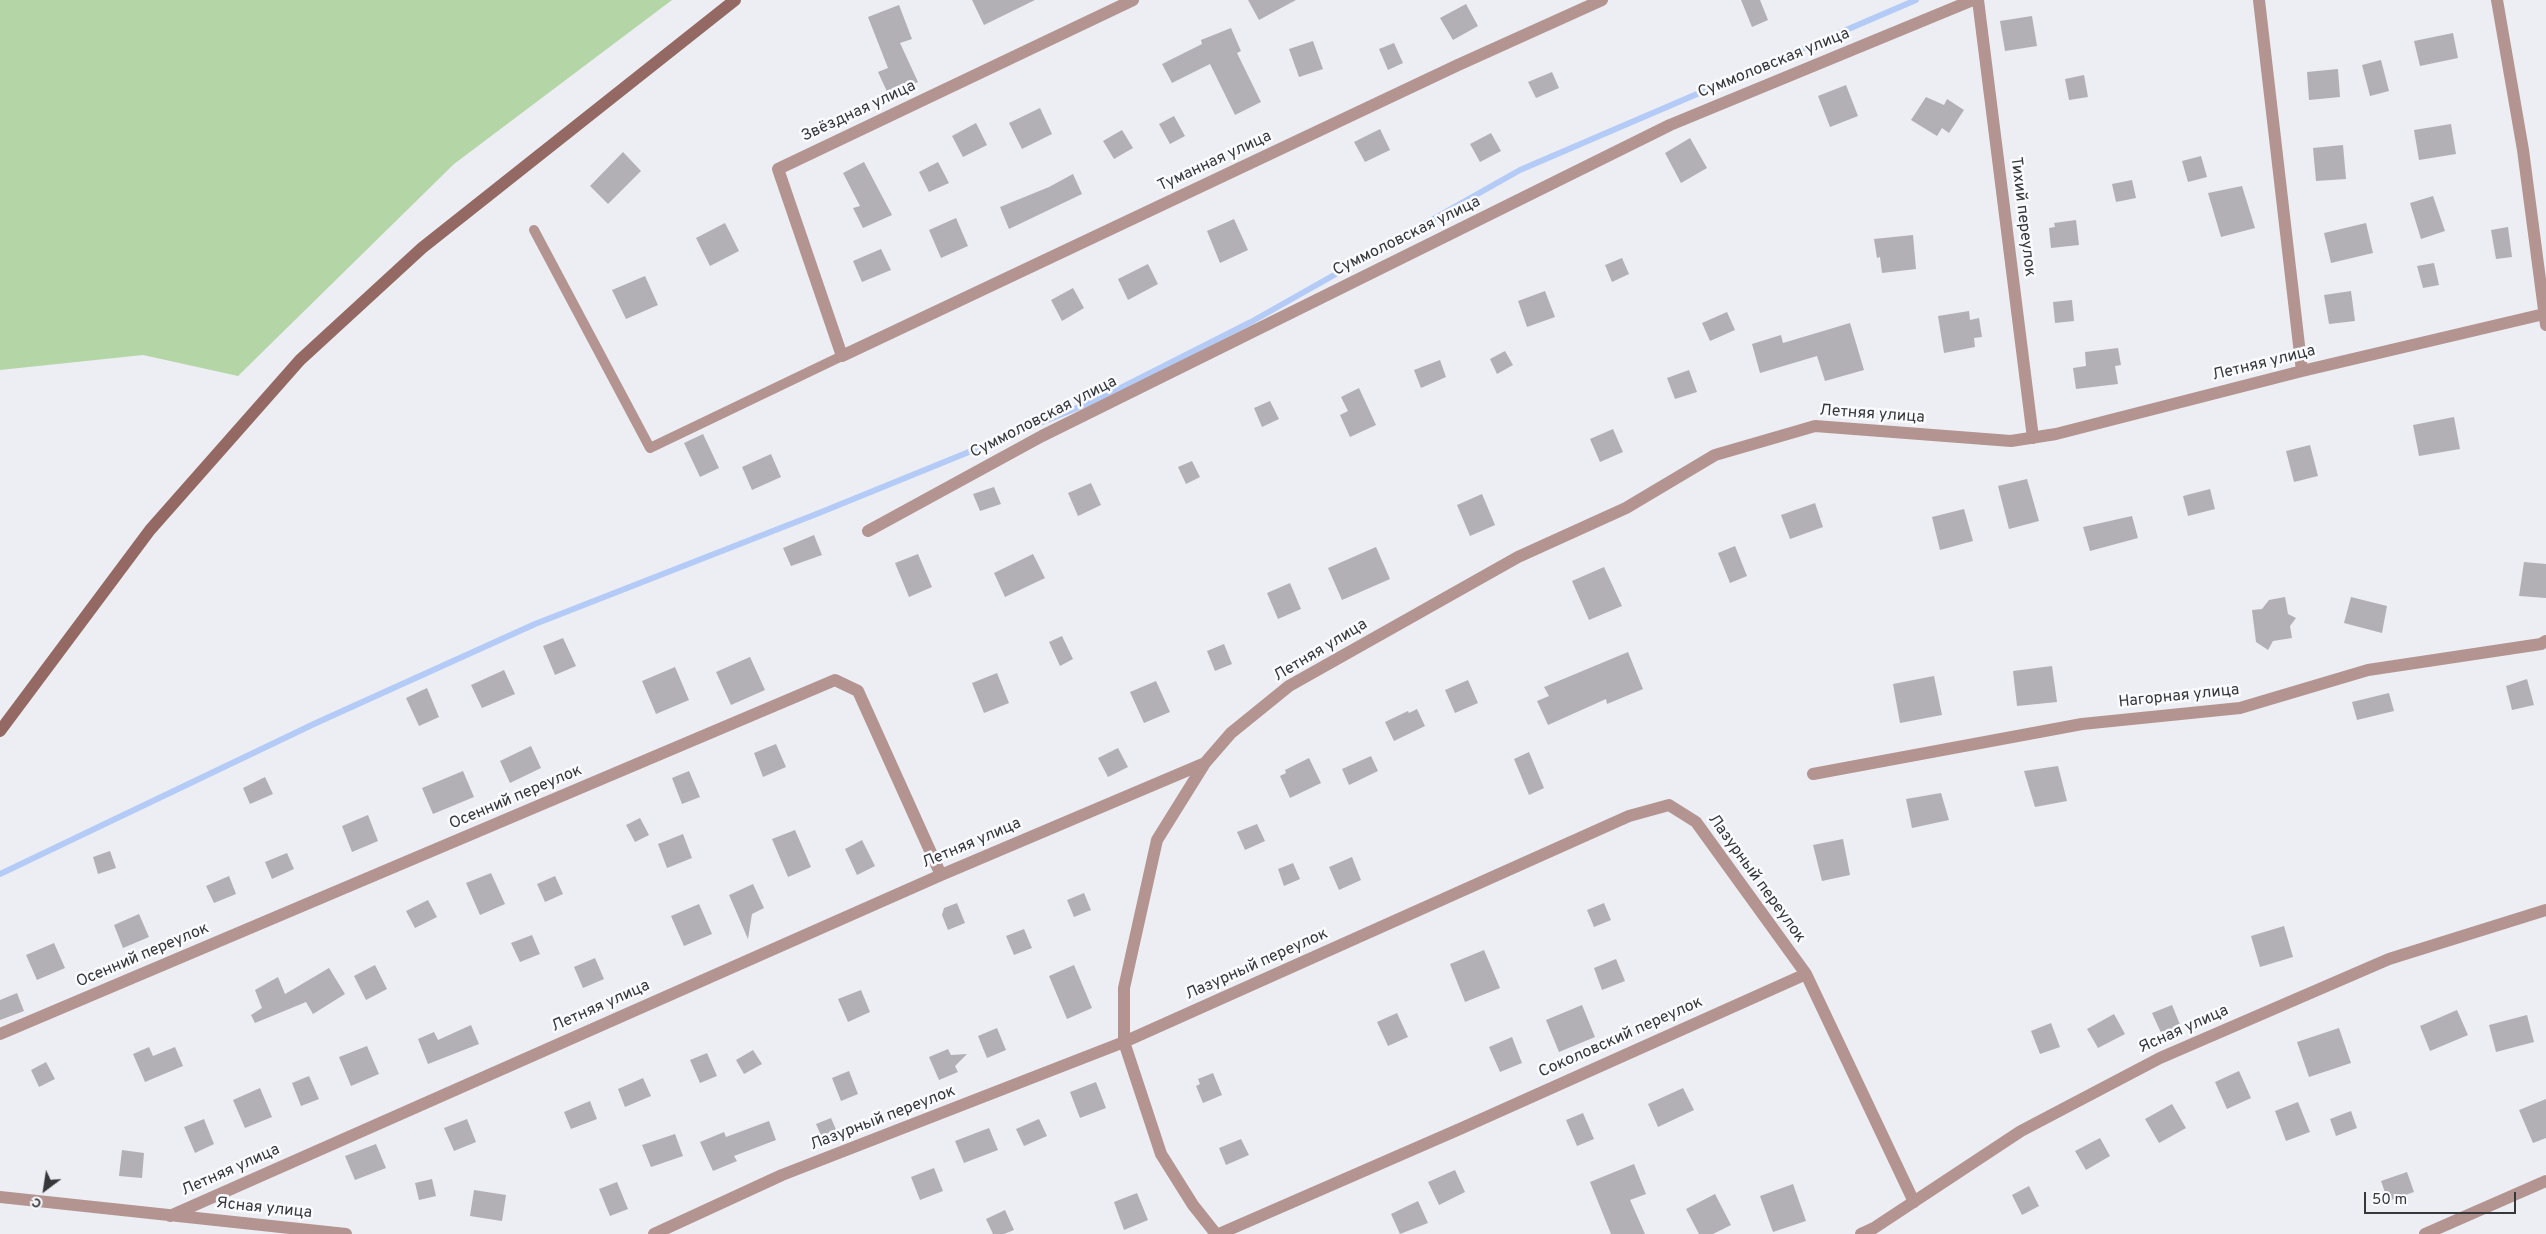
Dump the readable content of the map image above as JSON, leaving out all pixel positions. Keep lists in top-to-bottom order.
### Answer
{
  "streets": {
    "street": [
      "Суммоловская улица",
      "Звёздная улица",
      "Туманная улица",
      "Тихий переулок",
      "Летняя улица",
      "Нагорная улица",
      "Осенний переулок",
      "Лазурный переулок",
      "Ясная улица",
      "Соколовский переулок"
    ]
  },
  "crossings": [
    ["Звёздная улица", "Туманная улица"],
    ["Тихий переулок", "Летняя улица"],
    ["Летняя улица", "Осенний переулок"],
    ["Летняя улица", "Ясная улица"],
    ["Лазурный переулок", "Соколовский переулок"]
  ],
  "scale_bar": "50 m",
  "north": "bottom left"
}
